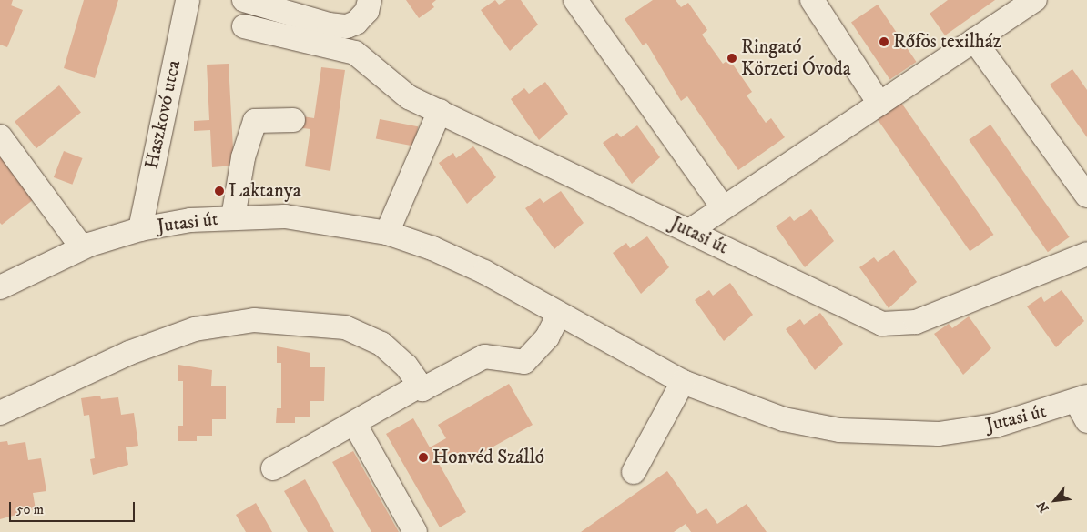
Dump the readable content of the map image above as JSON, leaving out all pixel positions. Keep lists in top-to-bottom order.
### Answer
{
  "streets": {
    "street": ["Haszkovó utca", "Jutasi út"]
  },
  "crossings": [
    ["Haszkovó utca", "Jutasi út"]
  ],
  "places": [
    "Rőfös texilház",
    "Ringató Körzeti Óvoda",
    "Laktanya",
    "Honvéd Szálló"
  ],
  "scale_bar": "50 m",
  "north": "bottom left"
}
